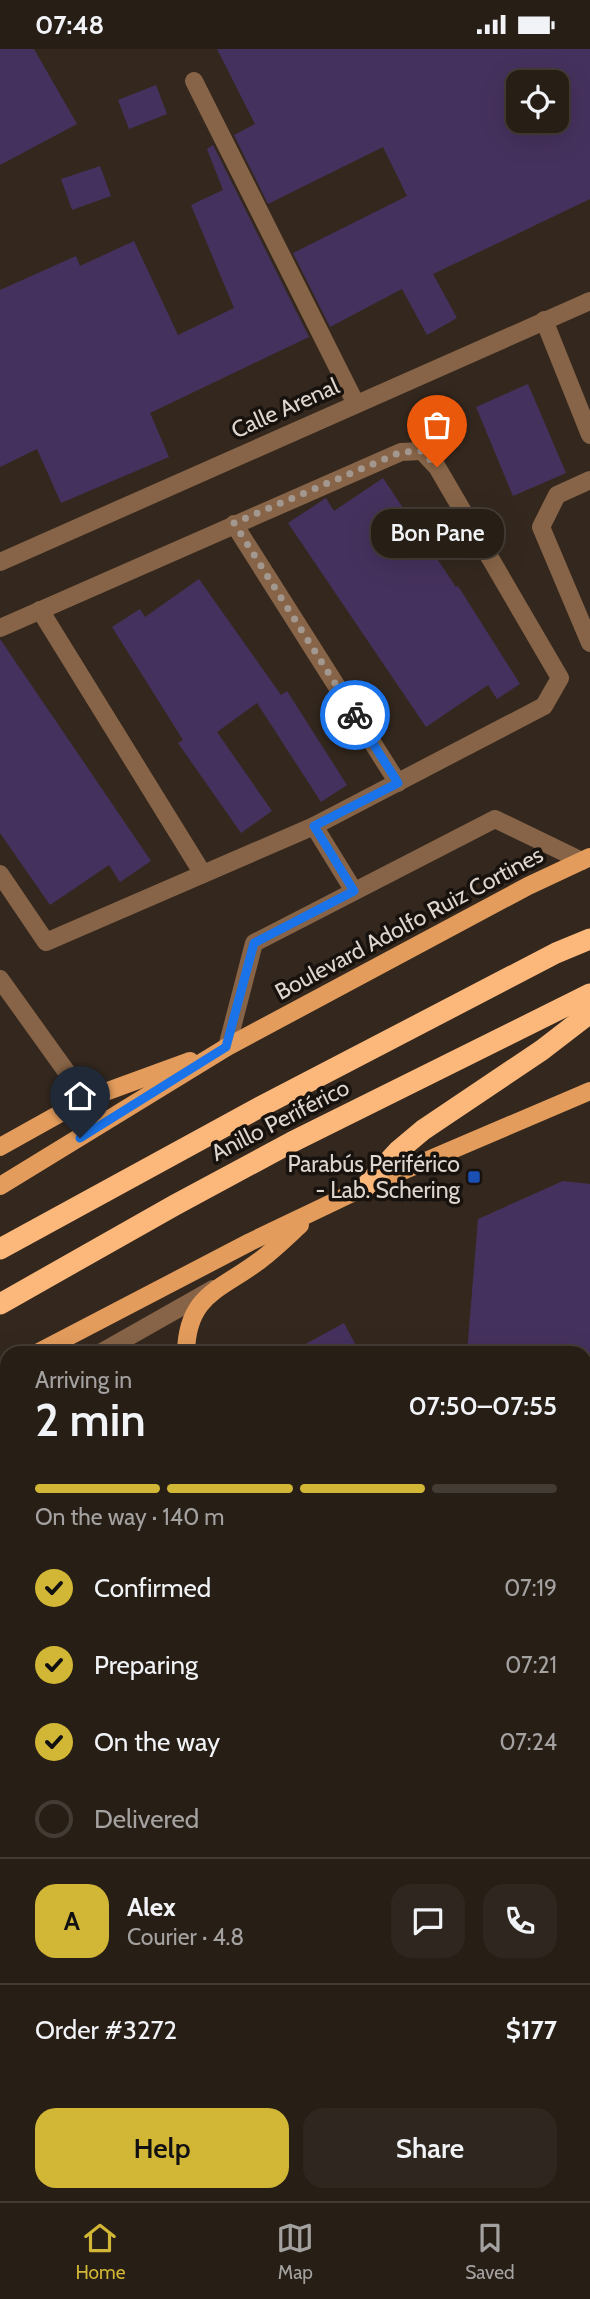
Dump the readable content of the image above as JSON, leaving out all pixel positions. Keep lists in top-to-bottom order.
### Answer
{
  "streets": {
    "highway": ["Anillo Periférico"],
    "main road": ["Boulevard Adolfo Ruiz Cortines"],
    "street": ["Calle Arenal"]
  },
  "places": {
    "other": ["Bon Pane"],
    "transit": ["Parabús Periférico - Lab. Schering"]
  },
  "page": {
    "status": "07:48",
    "bubble": "Bon Pane",
    "heading": ["2 min", "Arriving in", "07:50–07:55"],
    "panel": [
      "Alex",
      "Courier · 4.8",
      "Order #3272",
      "$177"
    ],
    "bar": "On the way · 140 m",
    "list": [
      ["Confirmed", "07:19"],
      ["Preparing", "07:21"],
      ["On the way", "07:24"],
      "Delivered"
    ],
    "round": "A",
    "buttons": ["Help", "Share"],
    "tabs": ["Home", "Map", "Saved"]
  }
}
